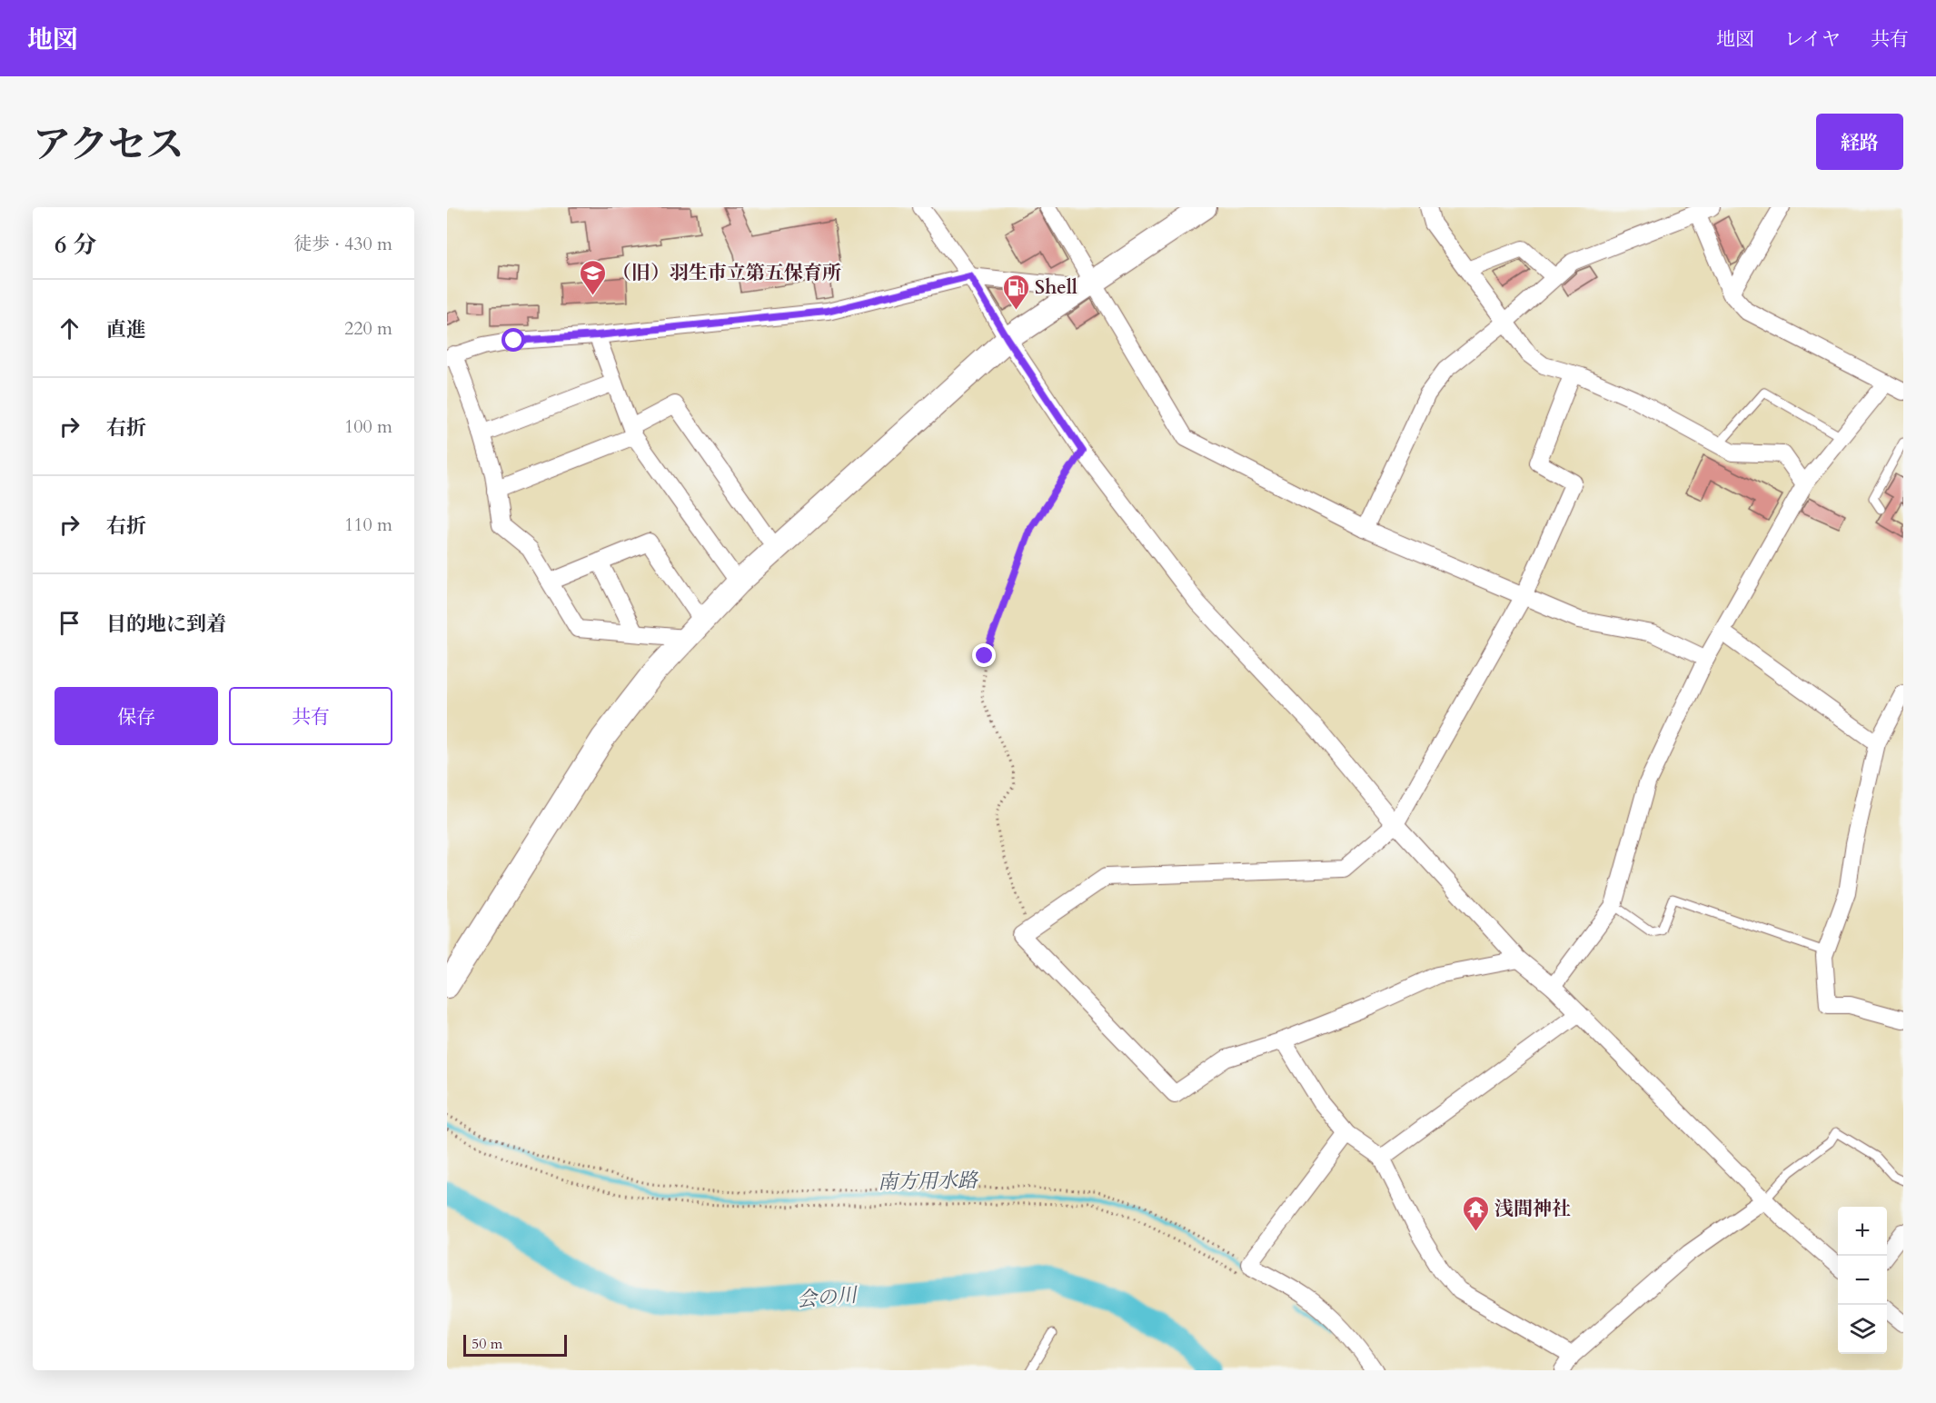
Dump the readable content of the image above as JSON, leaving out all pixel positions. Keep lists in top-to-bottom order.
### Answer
{
  "water": ["南方用水路", "会の川"],
  "places": {
    "school or university": ["（旧）羽生市立第五保育所"],
    "fuel station": ["Shell"],
    "temple": ["浅間神社"]
  },
  "scale_bar": "50 m",
  "page": {
    "header": "地図",
    "nav": ["地図", "レイヤ", "共有"],
    "title": "アクセス",
    "buttons": [
      "経路",
      ["保存", "共有"]
    ],
    "heading": ["6 分", "徒歩 · 430 m"],
    "list": [
      ["直進", "220 m"],
      ["右折", "100 m"],
      ["右折", "110 m"],
      "目的地に到着"
    ],
    "map_buttons": ["+", "−"],
    "scale": "50 m"
  }
}
